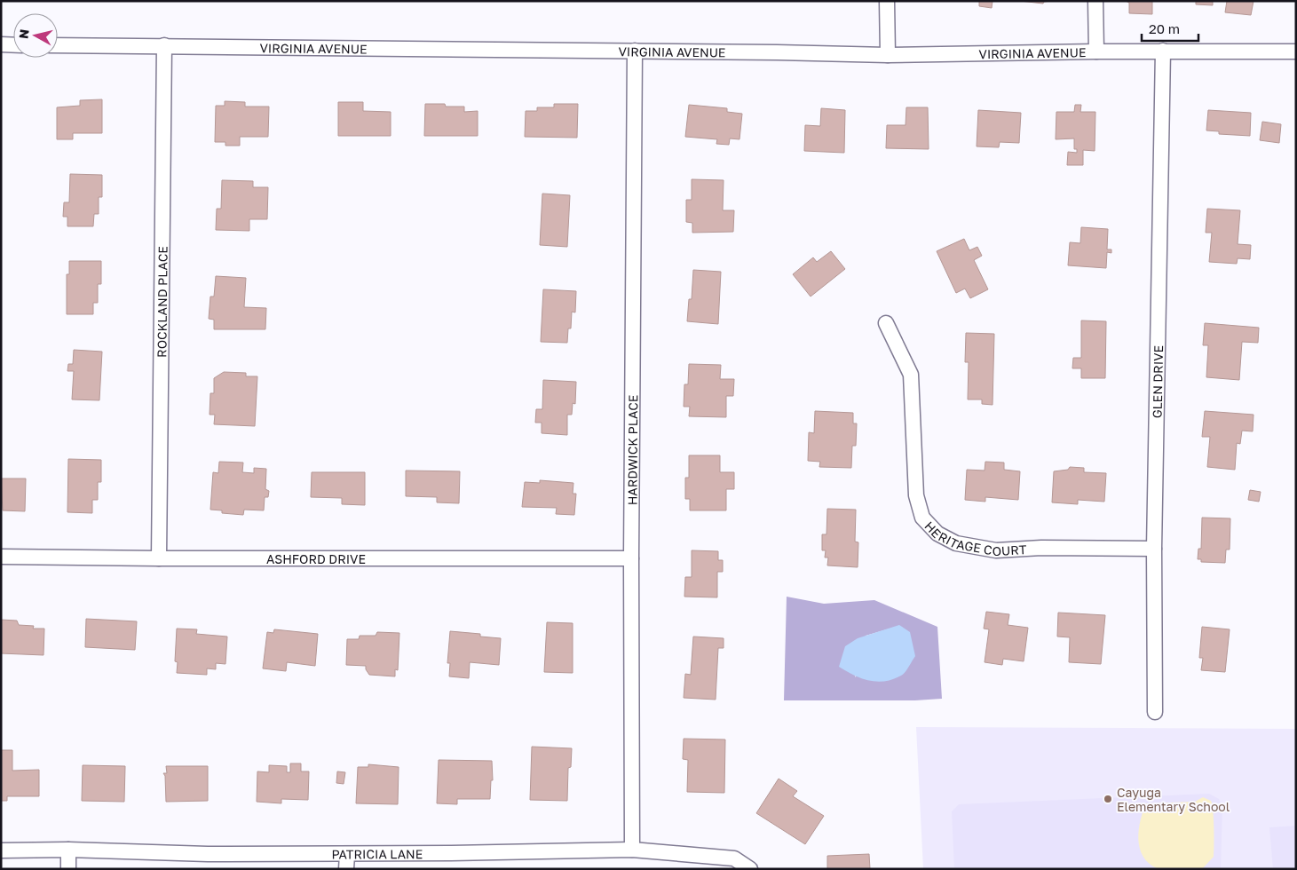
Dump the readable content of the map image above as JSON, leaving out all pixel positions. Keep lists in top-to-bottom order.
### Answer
{
  "streets": {
    "street": [
      "VIRGINIA AVENUE",
      "ROCKLAND PLACE",
      "GLEN DRIVE",
      "HARDWICK PLACE",
      "HERITAGE COURT",
      "ASHFORD DRIVE",
      "PATRICIA LANE"
    ]
  },
  "crossings": [
    ["VIRGINIA AVENUE", "ROCKLAND PLACE"],
    ["VIRGINIA AVENUE", "GLEN DRIVE"],
    ["VIRGINIA AVENUE", "HARDWICK PLACE"],
    ["ROCKLAND PLACE", "ASHFORD DRIVE"],
    ["GLEN DRIVE", "HERITAGE COURT"],
    ["HARDWICK PLACE", "ASHFORD DRIVE"],
    ["HARDWICK PLACE", "PATRICIA LANE"]
  ],
  "places": ["Cayuga Elementary School"],
  "scale_bar": "20 m",
  "north": "left"
}
